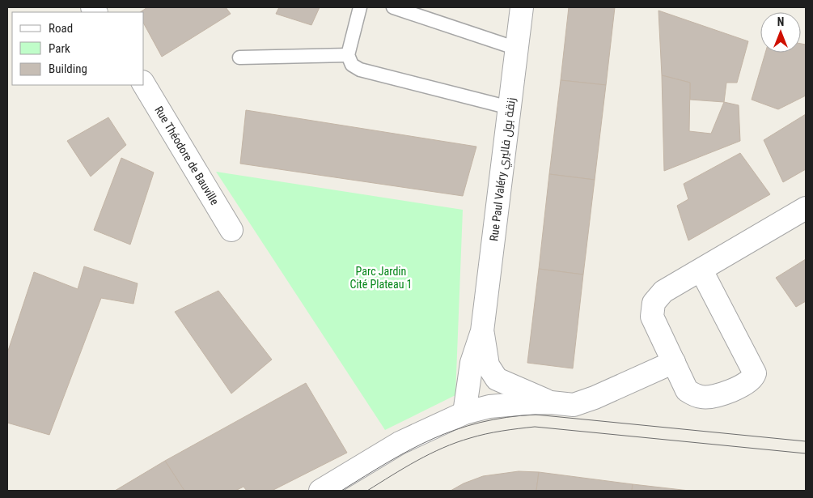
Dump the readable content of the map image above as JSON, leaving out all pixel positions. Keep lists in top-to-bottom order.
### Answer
{
  "streets": {
    "street": ["Rue Théodore de Bauville", "Rue Paul Valéry زنقة بول فاليري"]
  },
  "parks": ["Parc Jardin Cité Plateau 1"],
  "legend": ["Road", "Park", "Building"],
  "north": "top"
}
